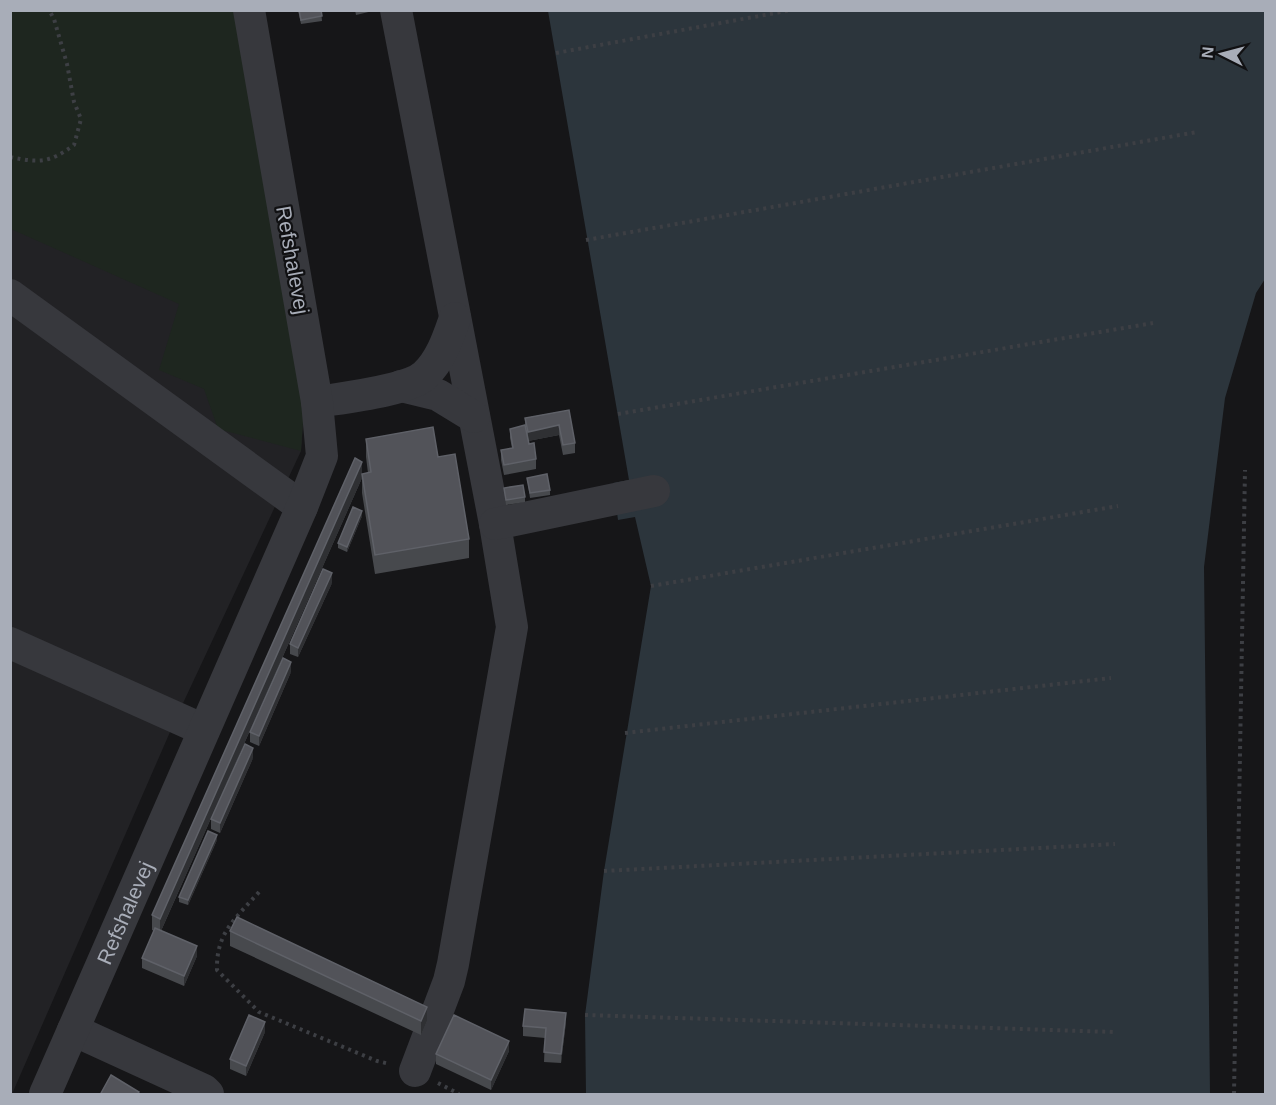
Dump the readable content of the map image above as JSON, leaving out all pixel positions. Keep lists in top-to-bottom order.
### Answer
{
  "streets": {
    "street": ["Refshalevej"]
  },
  "north": "left"
}
